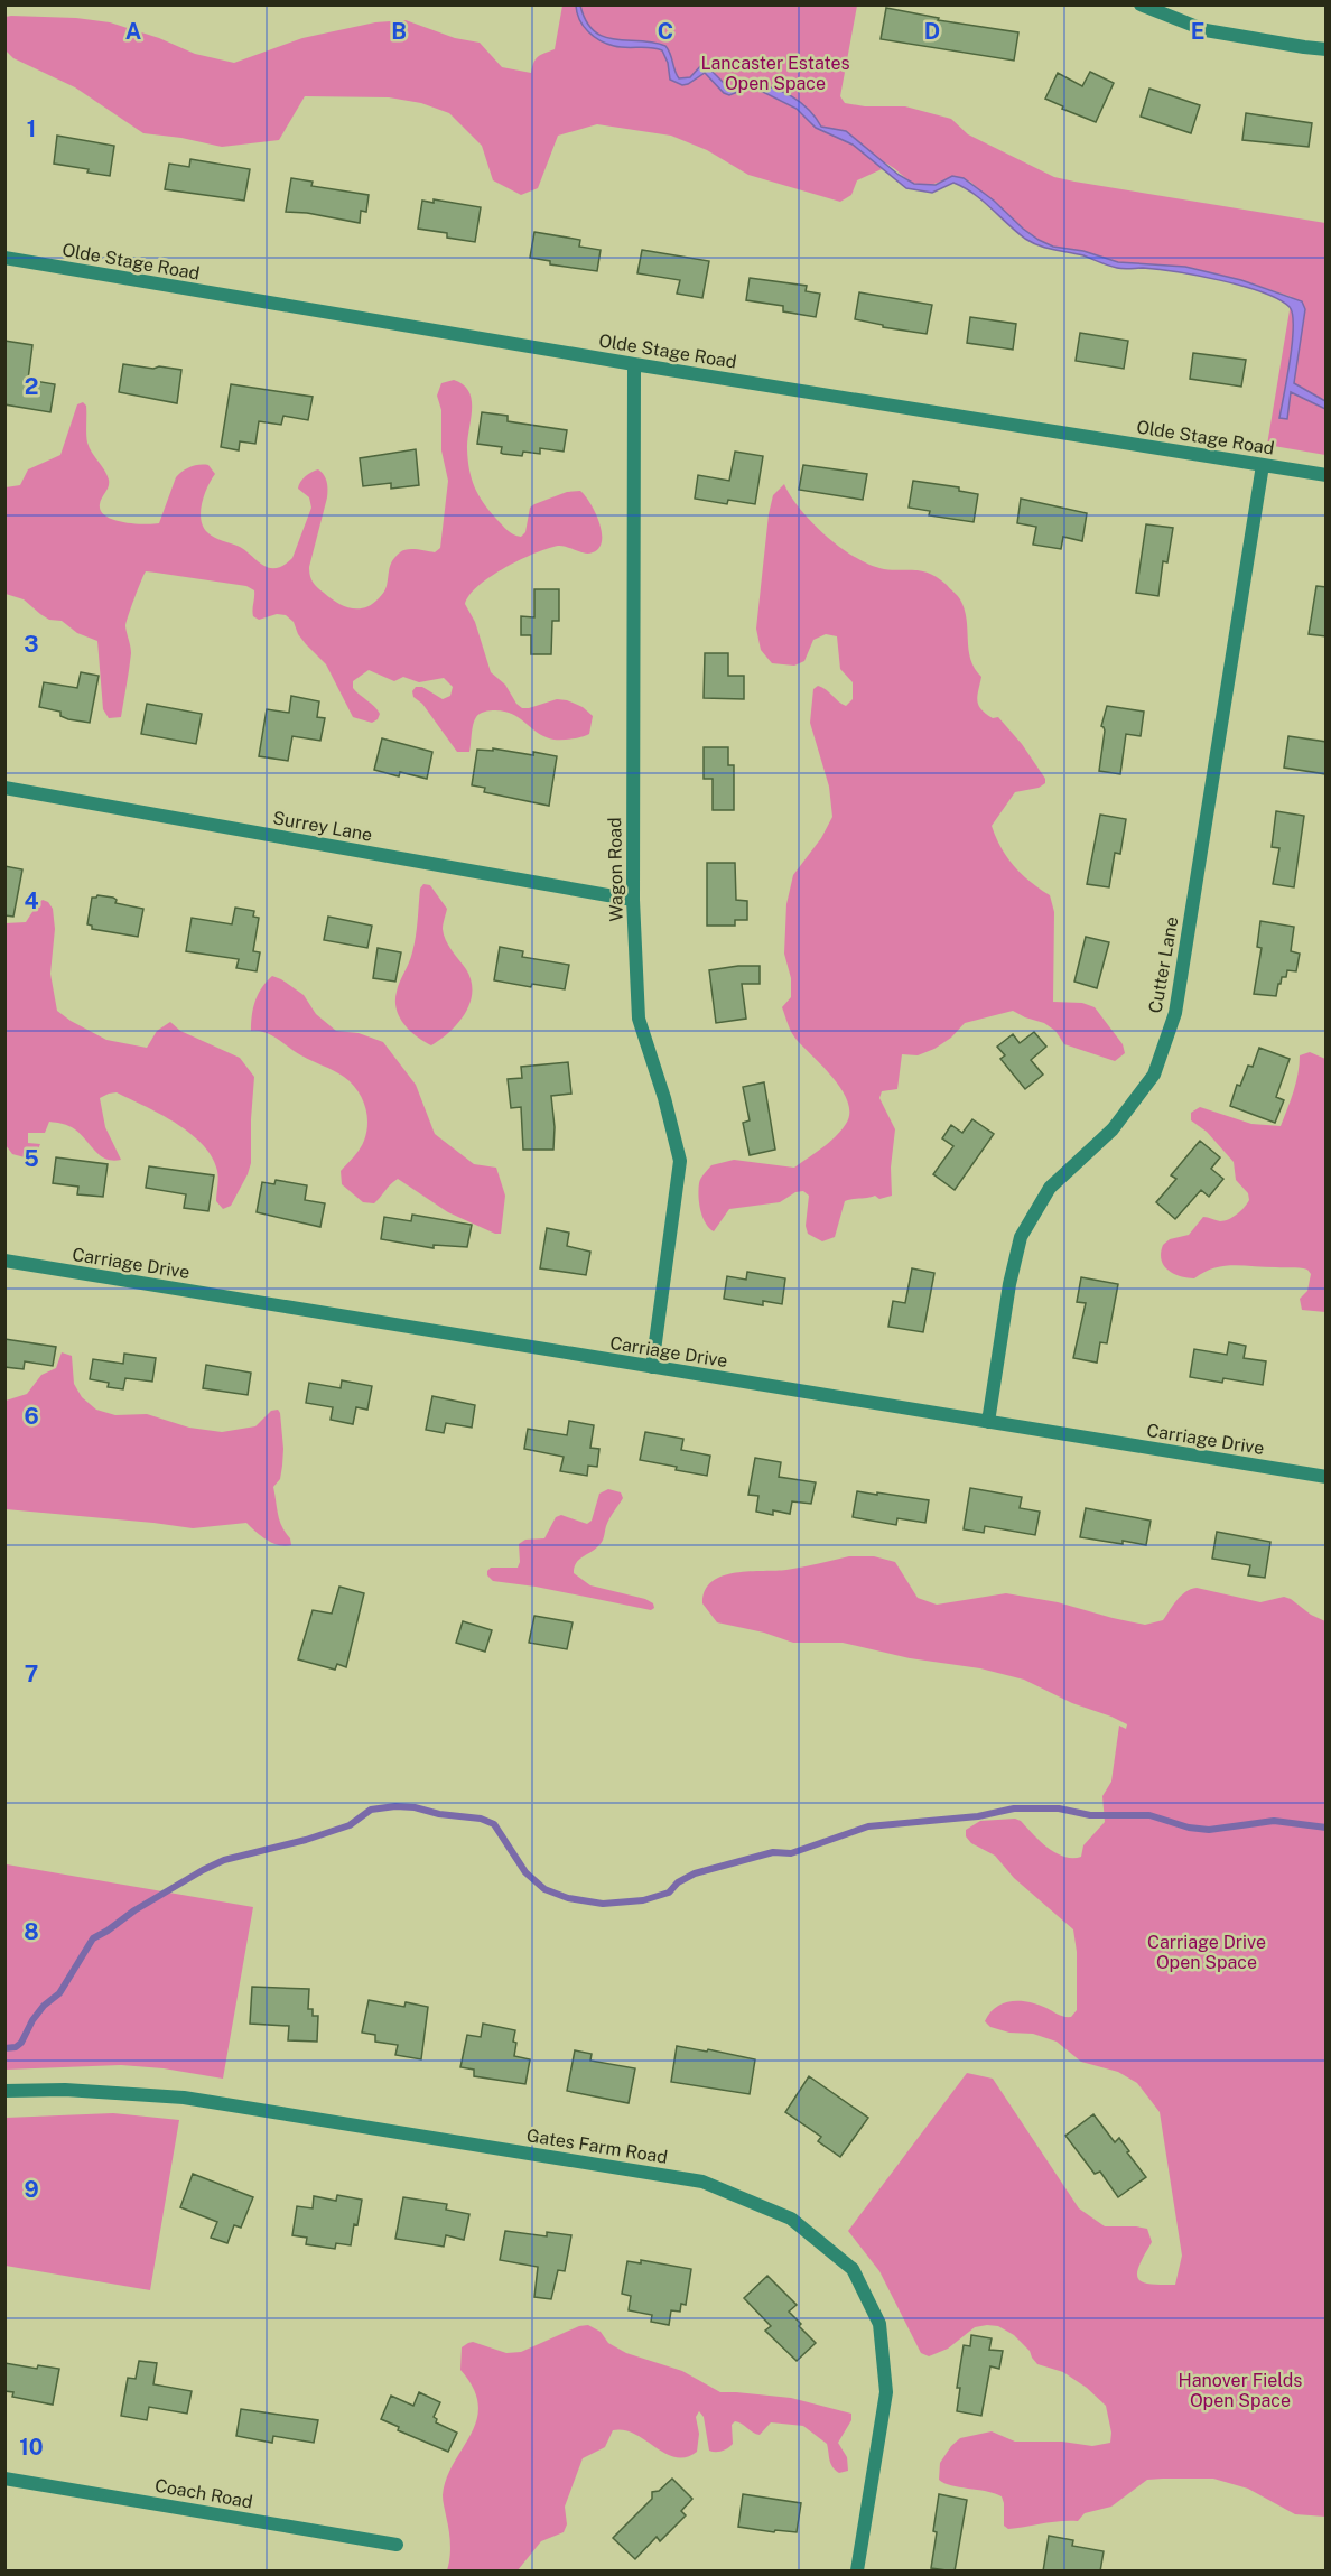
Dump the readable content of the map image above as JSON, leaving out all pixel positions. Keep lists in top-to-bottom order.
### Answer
{
  "streets": {
    "street": [
      "Olde Stage Road",
      "Surrey Lane",
      "Wagon Road",
      "Cutter Lane",
      "Carriage Drive",
      "Gates Farm Road",
      "Coach Road"
    ]
  },
  "crossings": [
    ["Olde Stage Road", "Wagon Road"],
    ["Olde Stage Road", "Cutter Lane"],
    ["Surrey Lane", "Wagon Road"],
    ["Wagon Road", "Carriage Drive"],
    ["Cutter Lane", "Carriage Drive"]
  ],
  "parks": ["Lancaster Estates Open Space", "Carriage Drive Open Space", "Hanover Fields Open Space"],
  "grid": {
    "columns": [
      "A",
      "B",
      "C",
      "D",
      "E"
    ],
    "rows": [
      "1",
      "2",
      "3",
      "4",
      "5",
      "6",
      "7",
      "8",
      "9",
      "10"
    ]
  }
}
